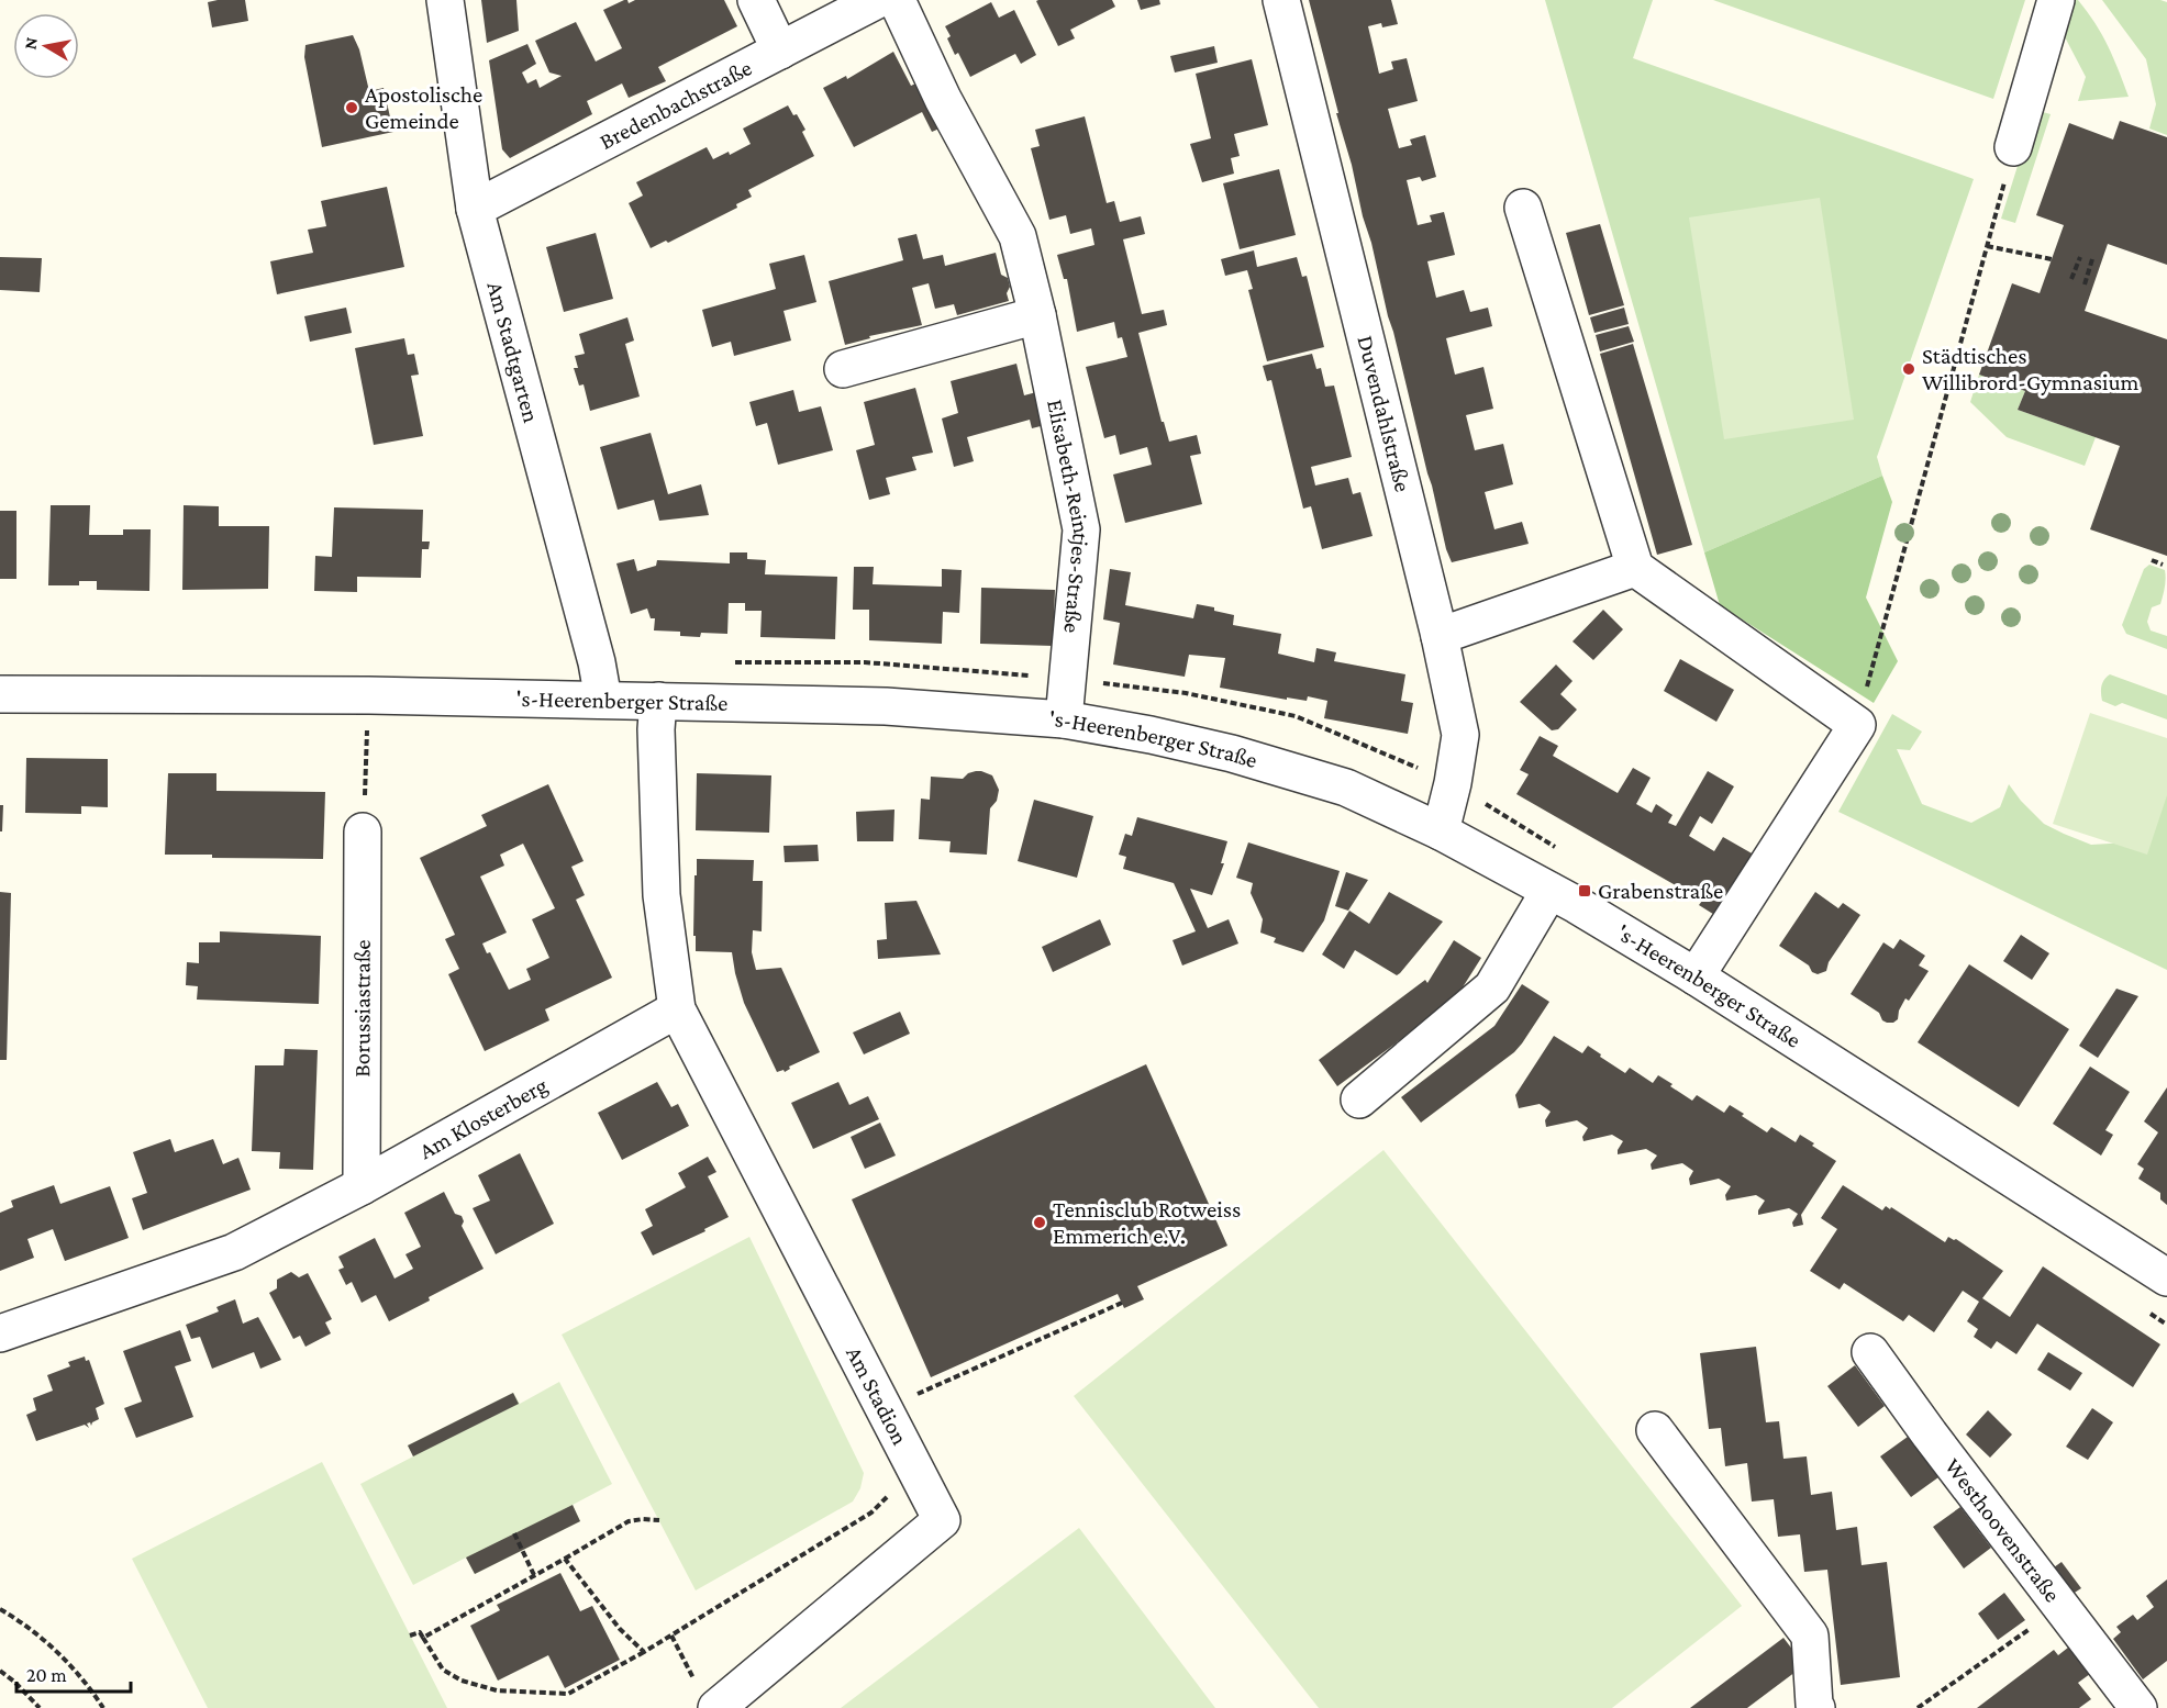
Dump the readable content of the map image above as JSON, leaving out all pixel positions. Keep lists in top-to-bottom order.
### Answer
{
  "streets": {
    "street": [
      "Bredenbachstraße",
      "Am Stadtgarten",
      "Duvendahlstraße",
      "Elisabeth-Reintjes-Straße",
      "'s-Heerenberger Straße",
      "Borussiastraße",
      "Am Klosterberg",
      "Am Stadion",
      "Westhoovenstraße"
    ]
  },
  "crossings": [
    ["Bredenbachstraße", "Am Stadtgarten"],
    ["Am Stadtgarten", "'s-Heerenberger Straße"],
    ["Duvendahlstraße", "'s-Heerenberger Straße"],
    ["Elisabeth-Reintjes-Straße", "'s-Heerenberger Straße"],
    ["Borussiastraße", "Am Klosterberg"],
    ["Am Klosterberg", "Am Stadion"]
  ],
  "places": {
    "other": ["Apostolische Gemeinde", "Städtisches Willibrord-Gymnasium", "Tennisclub Rotweiss Emmerich e.V."],
    "transit": ["Grabenstraße"]
  },
  "scale_bar": "20 m",
  "north": "left"
}
